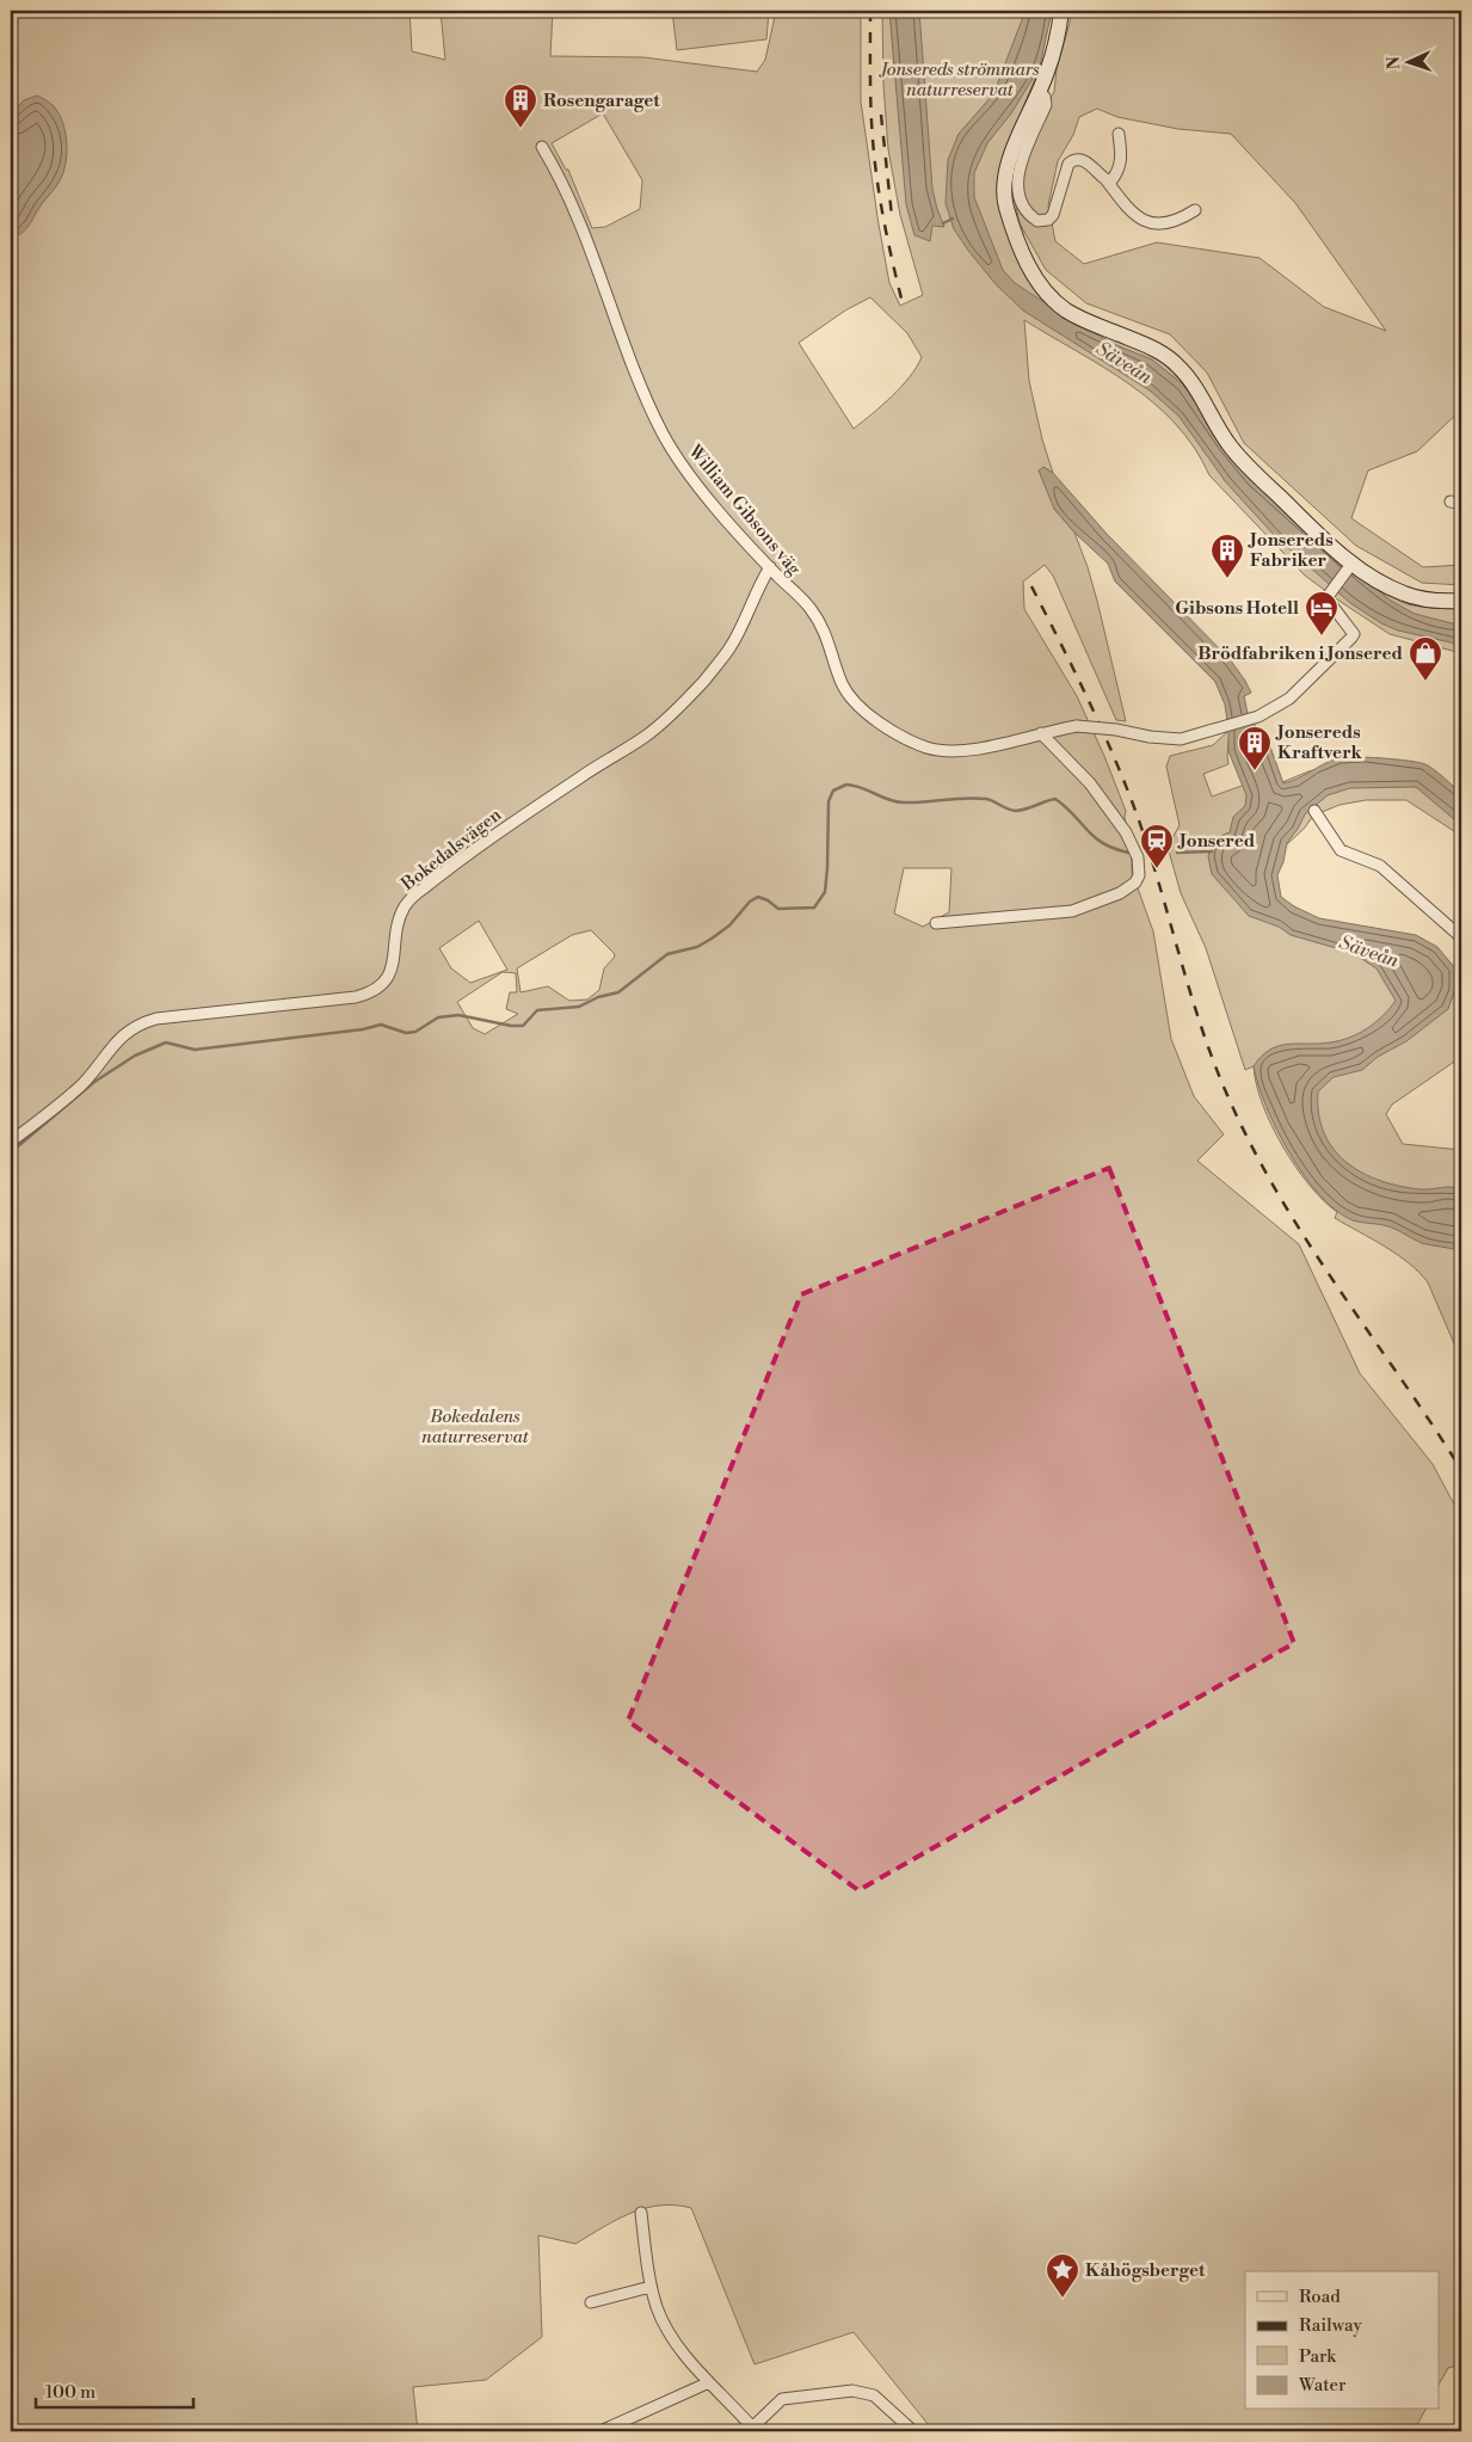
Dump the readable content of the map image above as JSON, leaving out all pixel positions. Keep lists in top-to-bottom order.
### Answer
{
  "streets": {
    "street": ["William Gibsons väg", "Bokedalsvägen"]
  },
  "crossings": [
    ["William Gibsons väg", "Bokedalsvägen"]
  ],
  "water": ["Säveån"],
  "parks": ["Jonsereds strömmars naturreservat", "Bokedalens naturreservat"],
  "places": {
    "building": ["Rosengaraget", "Jonsereds Fabriker", "Jonsereds Kraftverk"],
    "hotel": ["Gibsons Hotell"],
    "shop": ["Brödfabriken i Jonsered"],
    "station": ["Jonsered"],
    "place": ["Kåhögsberget"]
  },
  "legend": [
    "Road",
    "Railway",
    "Park",
    "Water"
  ],
  "scale_bar": "100 m",
  "north": "left"
}
